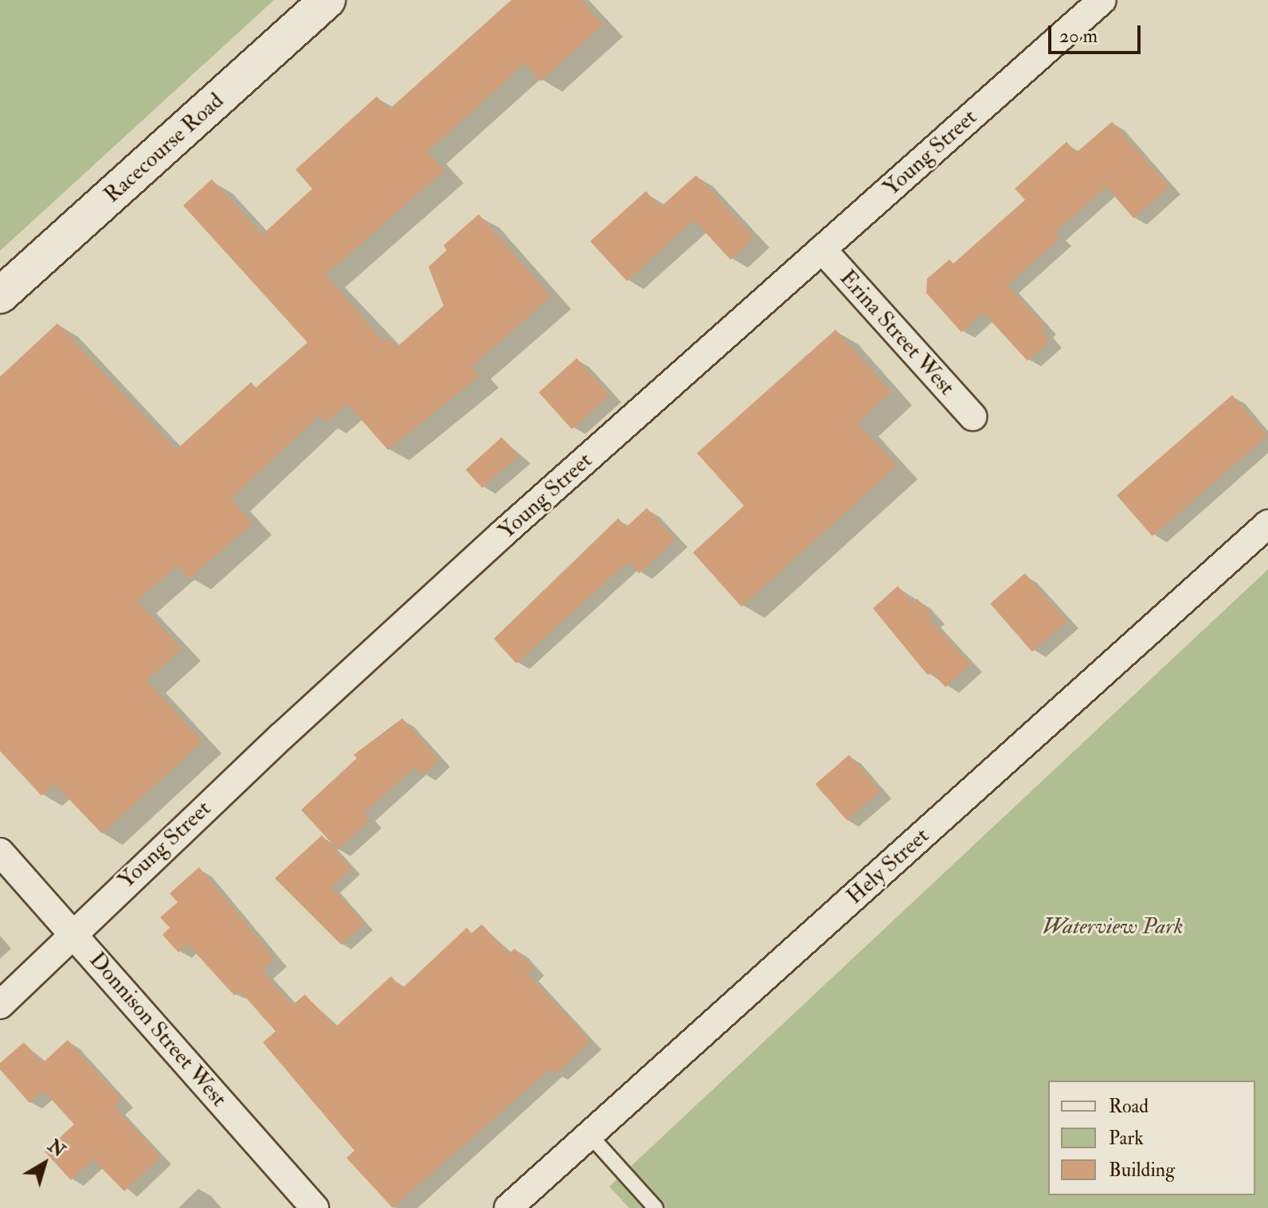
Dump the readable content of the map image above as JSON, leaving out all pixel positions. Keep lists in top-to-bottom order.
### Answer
{
  "streets": {
    "main road": ["Racecourse Road"],
    "street": [
      "Young Street",
      "Erina Street West",
      "Hely Street",
      "Donnison Street West"
    ]
  },
  "crossings": [
    ["Young Street", "Erina Street West"],
    ["Young Street", "Donnison Street West"]
  ],
  "parks": ["Waterview Park"],
  "legend": ["Road", "Park", "Building"],
  "scale_bar": "20 m",
  "north": "top right"
}
